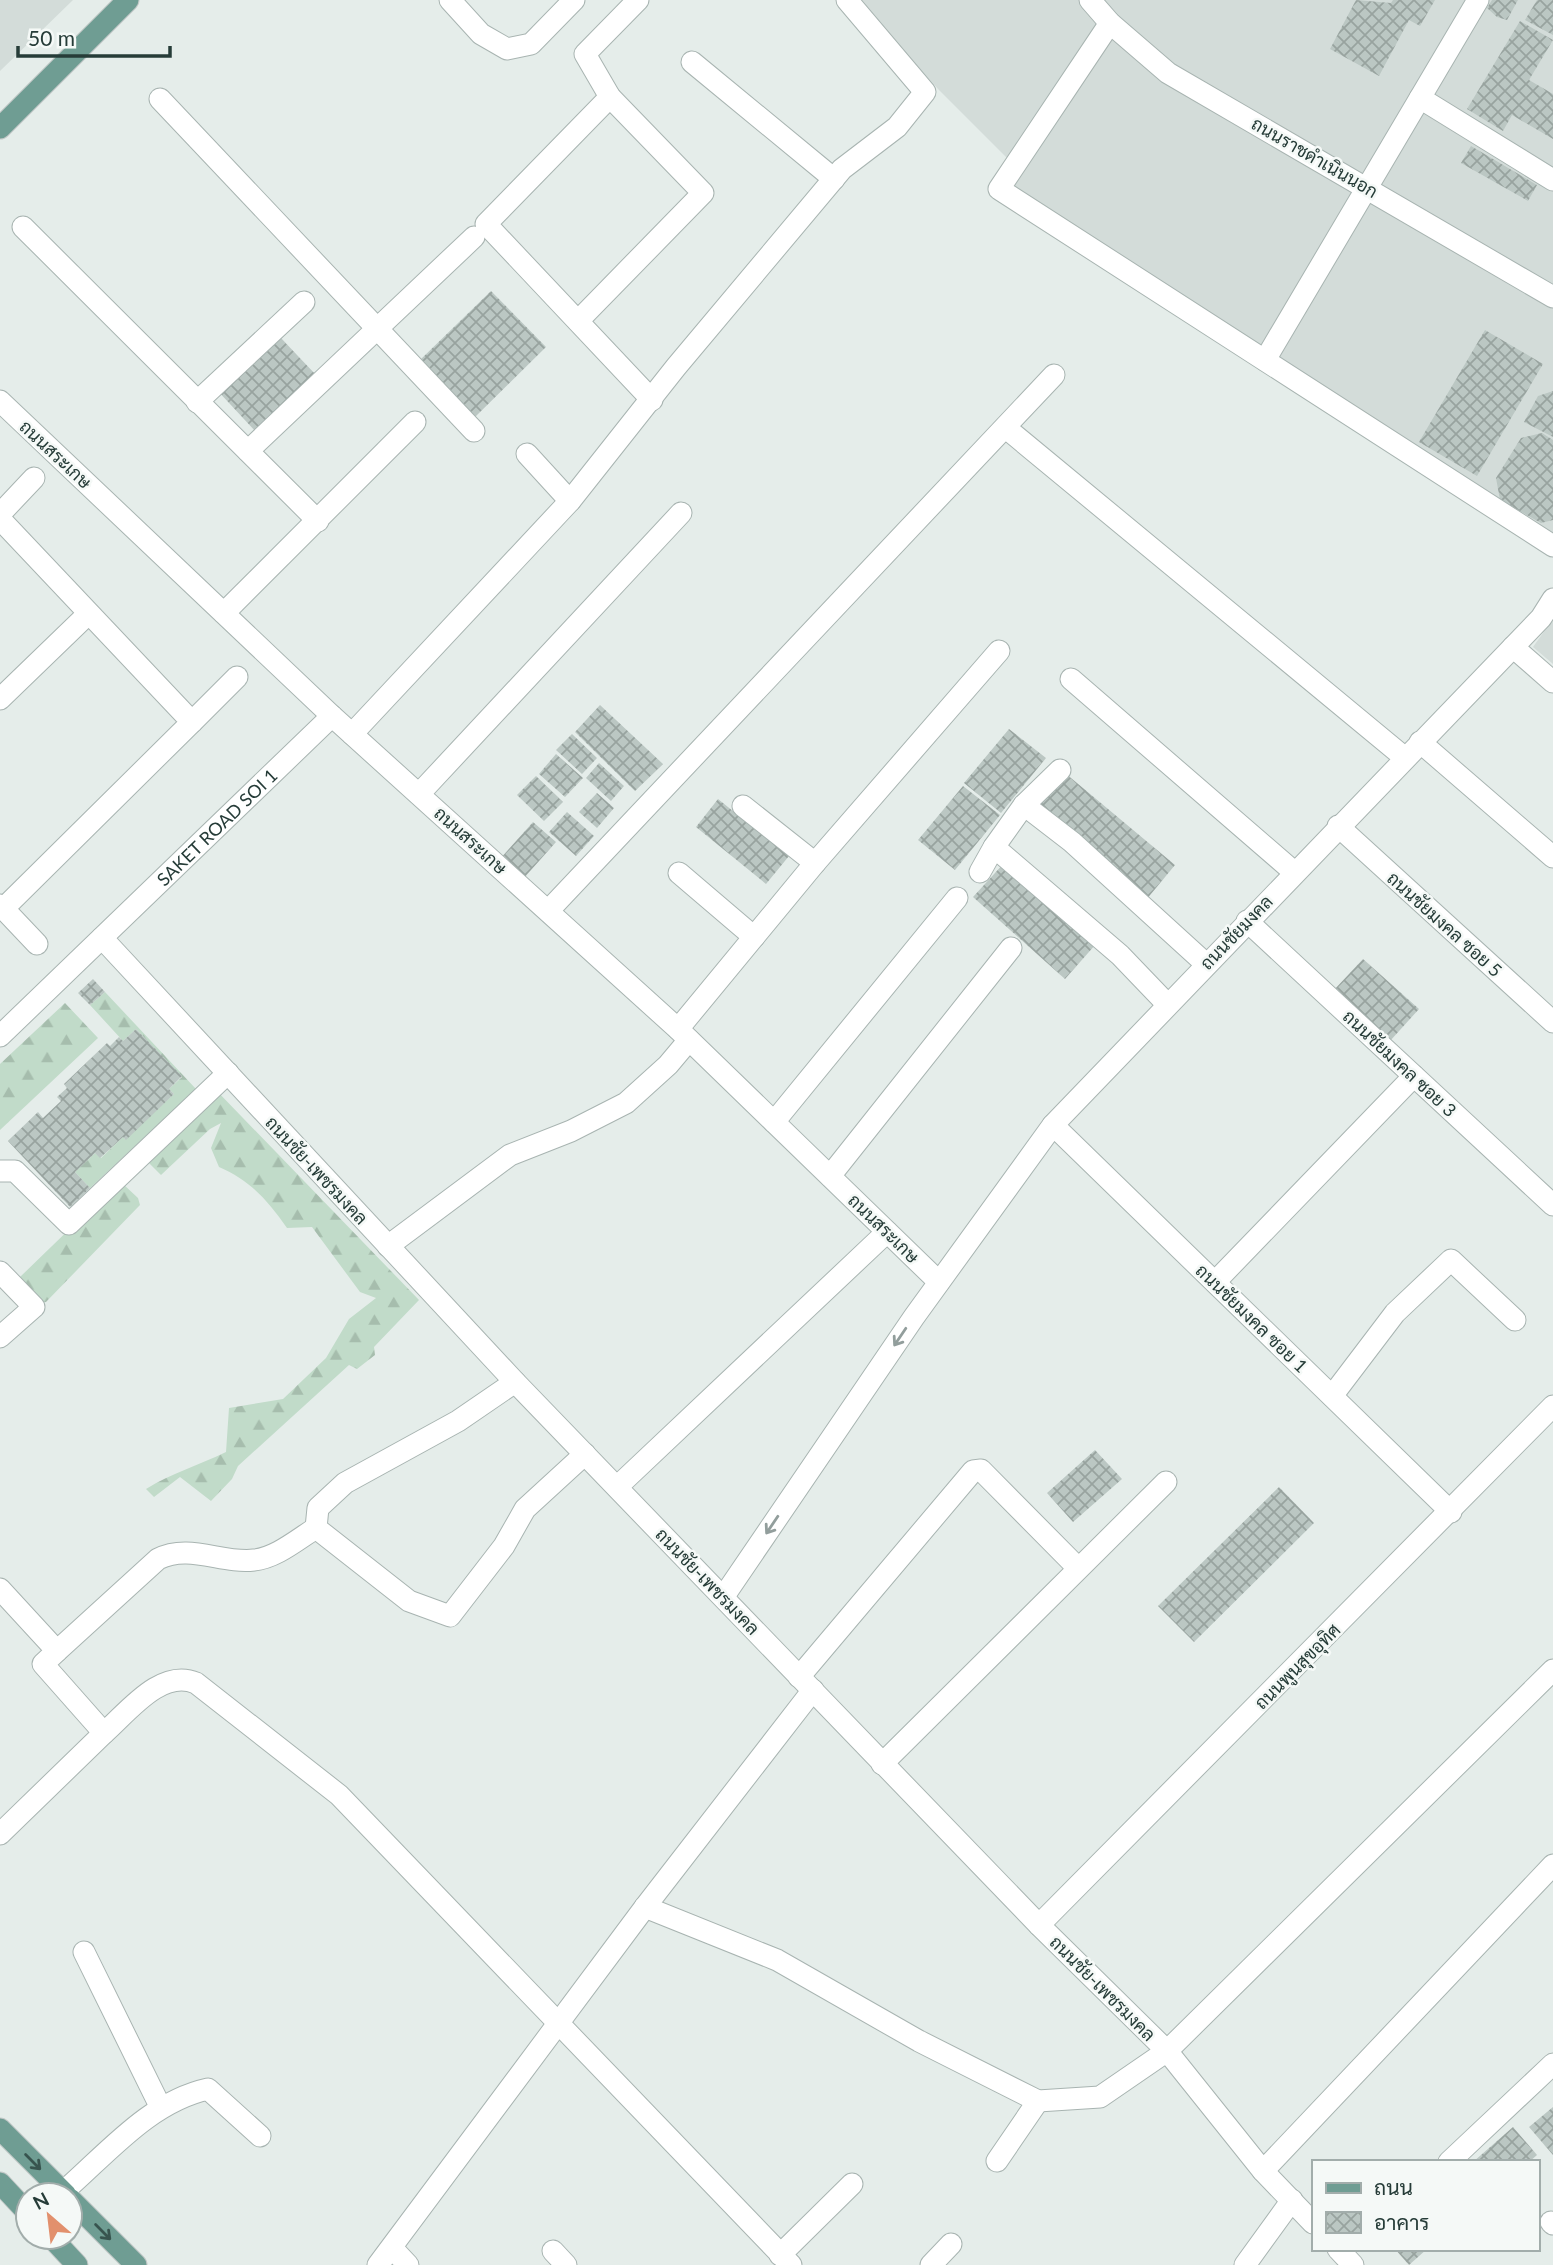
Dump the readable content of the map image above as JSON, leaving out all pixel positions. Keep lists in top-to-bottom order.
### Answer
{
  "streets": {
    "street": [
      "ถนนราชดำเนินนอก",
      "ถนนสระเกษ",
      "SAKET ROAD SOI 1",
      "ถนนชัยมงคล ซอย 5",
      "ถนนชัยมงคล",
      "ถนนชัยมงคล ซอย 3",
      "ถนนชัย-เพชรมงคล",
      "ถนนชัยมงคล ซอย 1",
      "ถนนพูนสุขอุทิศ"
    ]
  },
  "crossings": [
    ["ถนนสระเกษ", "SAKET ROAD SOI 1"],
    ["ถนนสระเกษ", "ถนนชัยมงคล"],
    ["SAKET ROAD SOI 1", "ถนนชัย-เพชรมงคล"],
    ["ถนนชัยมงคล ซอย 5", "ถนนชัยมงคล"],
    ["ถนนชัยมงคล", "ถนนชัยมงคล ซอย 3"],
    ["ถนนชัยมงคล", "ถนนชัย-เพชรมงคล"],
    ["ถนนชัยมงคล", "ถนนชัยมงคล ซอย 1"],
    ["ถนนชัย-เพชรมงคล", "ถนนพูนสุขอุทิศ"],
    ["ถนนชัยมงคล ซอย 1", "ถนนพูนสุขอุทิศ"]
  ],
  "legend": ["ถนน", "อาคาร"],
  "scale_bar": "50 m",
  "north": "top left"
}
